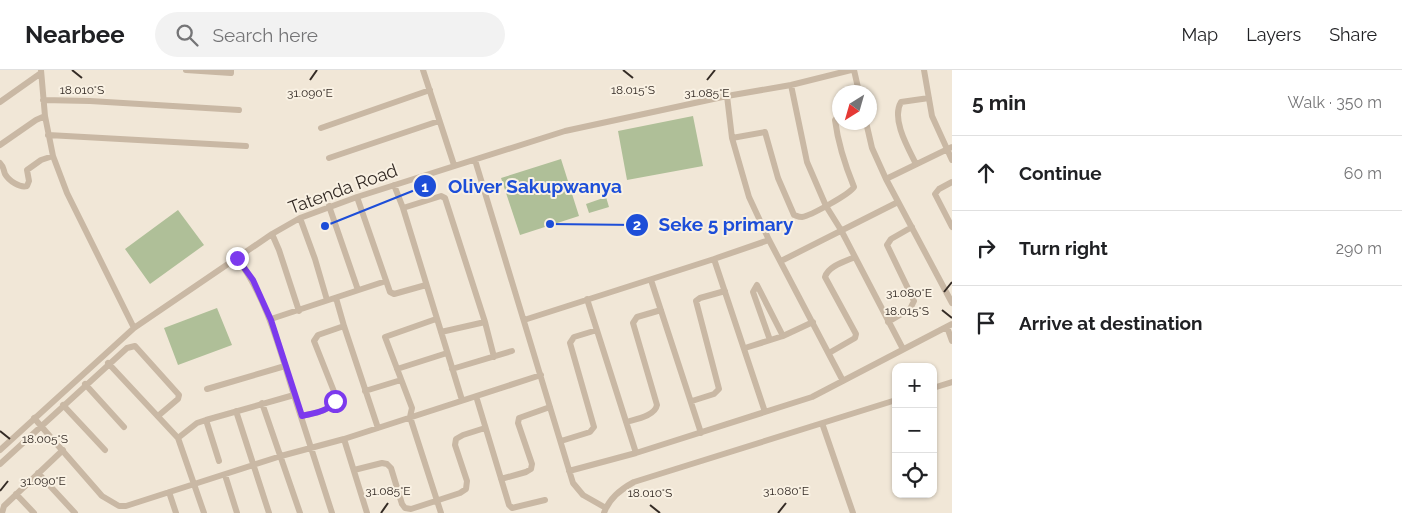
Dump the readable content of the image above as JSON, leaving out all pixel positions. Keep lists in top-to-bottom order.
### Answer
{
  "streets": {
    "street": ["Tatenda Road"]
  },
  "places": ["Seke 5 primary", "Oliver Sakupwanya"],
  "north": "bottom left",
  "page": {
    "header": "Nearbee",
    "search": "Search here",
    "nav": ["Map", "Layers", "Share"],
    "heading": ["5 min", "Walk · 350 m"],
    "list": [
      ["Continue", "60 m"],
      ["Turn right", "290 m"],
      "Arrive at destination"
    ],
    "map_buttons": ["+", "−"]
  },
  "coordinates": [
    "18.010°S",
    "18.015°S",
    "31.090°E",
    "31.085°E",
    "31.080°E",
    "18.005°S"
  ]
}
